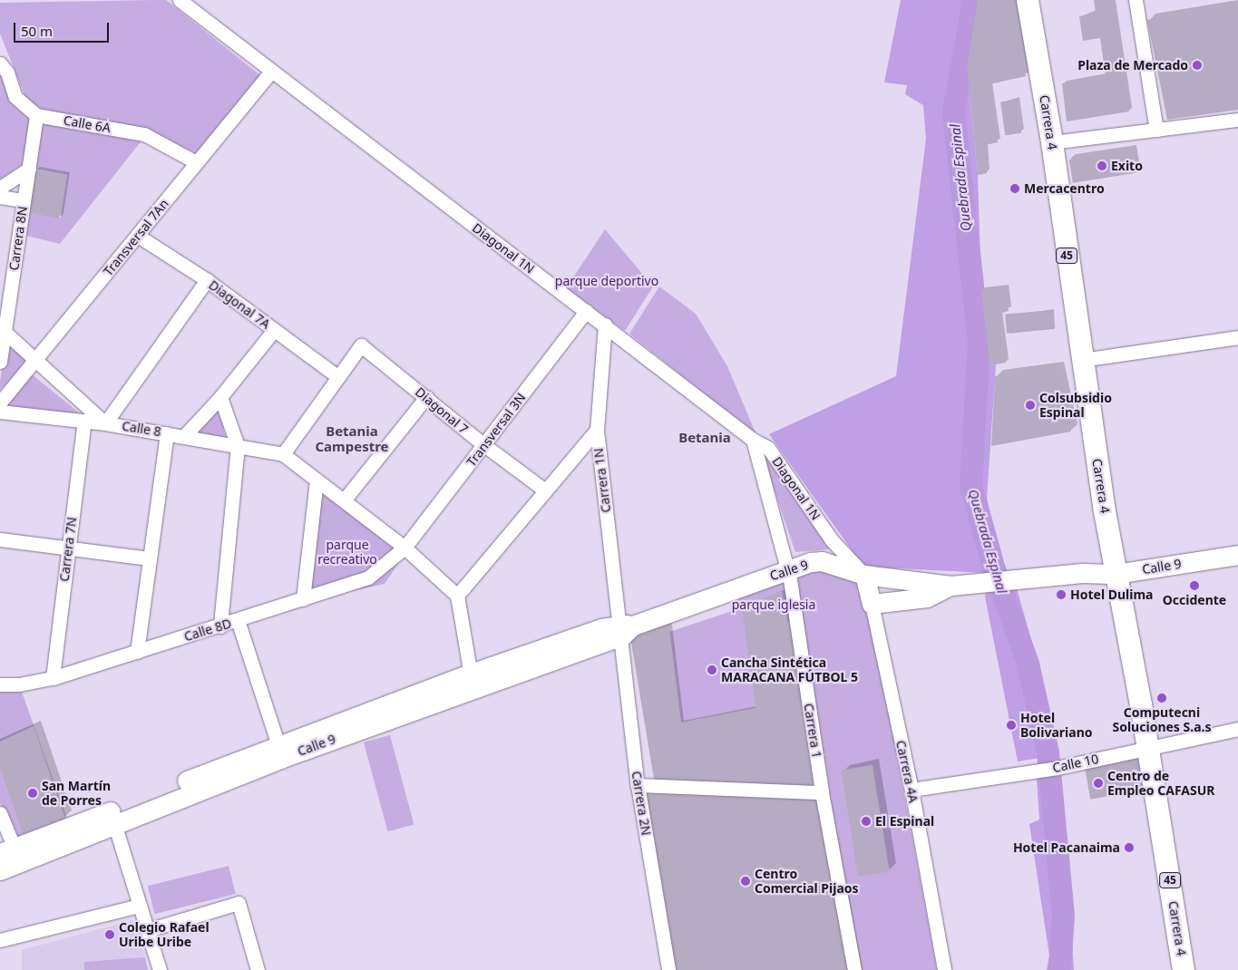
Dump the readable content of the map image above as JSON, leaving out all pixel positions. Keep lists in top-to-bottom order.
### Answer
{
  "streets": {
    "main road": ["Carrera 4", "45"],
    "street": [
      "Calle 6A",
      "Transversal 7An",
      "Carrera 8N",
      "Diagonal 1N",
      "Diagonal 7A",
      "Diagonal 7",
      "Calle 8",
      "Transversal 3N",
      "Carrera 1N",
      "Carrera 7N",
      "Calle 9",
      "Calle 8D",
      "Carrera 1",
      "Calle 10",
      "Carrera 4A",
      "Carrera 2N"
    ]
  },
  "crossings": [
    ["Carrera 4", "Calle 9"],
    ["Carrera 4", "Calle 10"],
    ["Calle 6A", "Transversal 7An"],
    ["Calle 6A", "Carrera 8N"],
    ["Transversal 7An", "Diagonal 1N"],
    ["Transversal 7An", "Diagonal 7A"],
    ["Diagonal 1N", "Transversal 3N"],
    ["Diagonal 1N", "Carrera 1N"],
    ["Diagonal 1N", "Calle 9"],
    ["Diagonal 1N", "Carrera 1"],
    ["Diagonal 1N", "Carrera 4A"],
    ["Diagonal 7A", "Diagonal 7"],
    ["Diagonal 7", "Transversal 3N"],
    ["Calle 8", "Carrera 7N"],
    ["Transversal 3N", "Calle 8D"],
    ["Carrera 1N", "Calle 9"],
    ["Carrera 1N", "Carrera 2N"],
    ["Carrera 7N", "Calle 8D"],
    ["Calle 9", "Carrera 1"],
    ["Calle 9", "Carrera 4A"],
    ["Calle 9", "Carrera 2N"],
    ["Calle 10", "Carrera 4A"]
  ],
  "districts": ["Betania Campestre", "Betania"],
  "water": ["Quebrada Espinal"],
  "parks": ["parque deportivo", "parque recreativo", "parque iglesia"],
  "places": [
    "Plaza de Mercado",
    "Exito",
    "Mercacentro",
    "Colsubsidio Espinal",
    "Occidente",
    "Hotel Dulima",
    "Cancha Sintética MARACANA FÚTBOL 5",
    "Computecni Soluciones S.a.s",
    "Hotel Bolivariano",
    "Centro de Empleo CAFASUR",
    "San Martín de Porres",
    "El Espinal",
    "Hotel Pacanaima",
    "Centro Comercial Pijaos",
    "Colegio Rafael Uribe Uribe"
  ],
  "scale_bar": "50 m"
}
